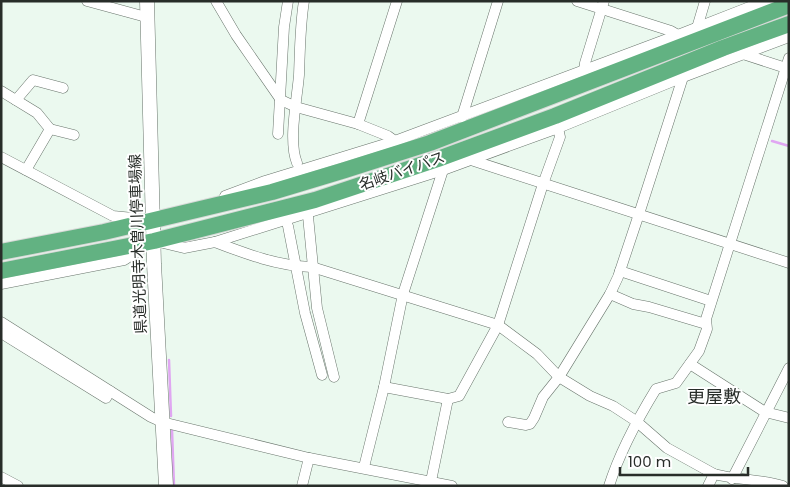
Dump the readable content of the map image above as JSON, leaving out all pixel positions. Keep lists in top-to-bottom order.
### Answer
{
  "streets": {
    "highway": ["名岐バイパス"],
    "main road": ["県道光明寺木曽川停車場線"]
  },
  "crossings": [
    ["名岐バイパス", "県道光明寺木曽川停車場線"]
  ],
  "districts": ["更屋敷"],
  "scale_bar": "100 m"
}
